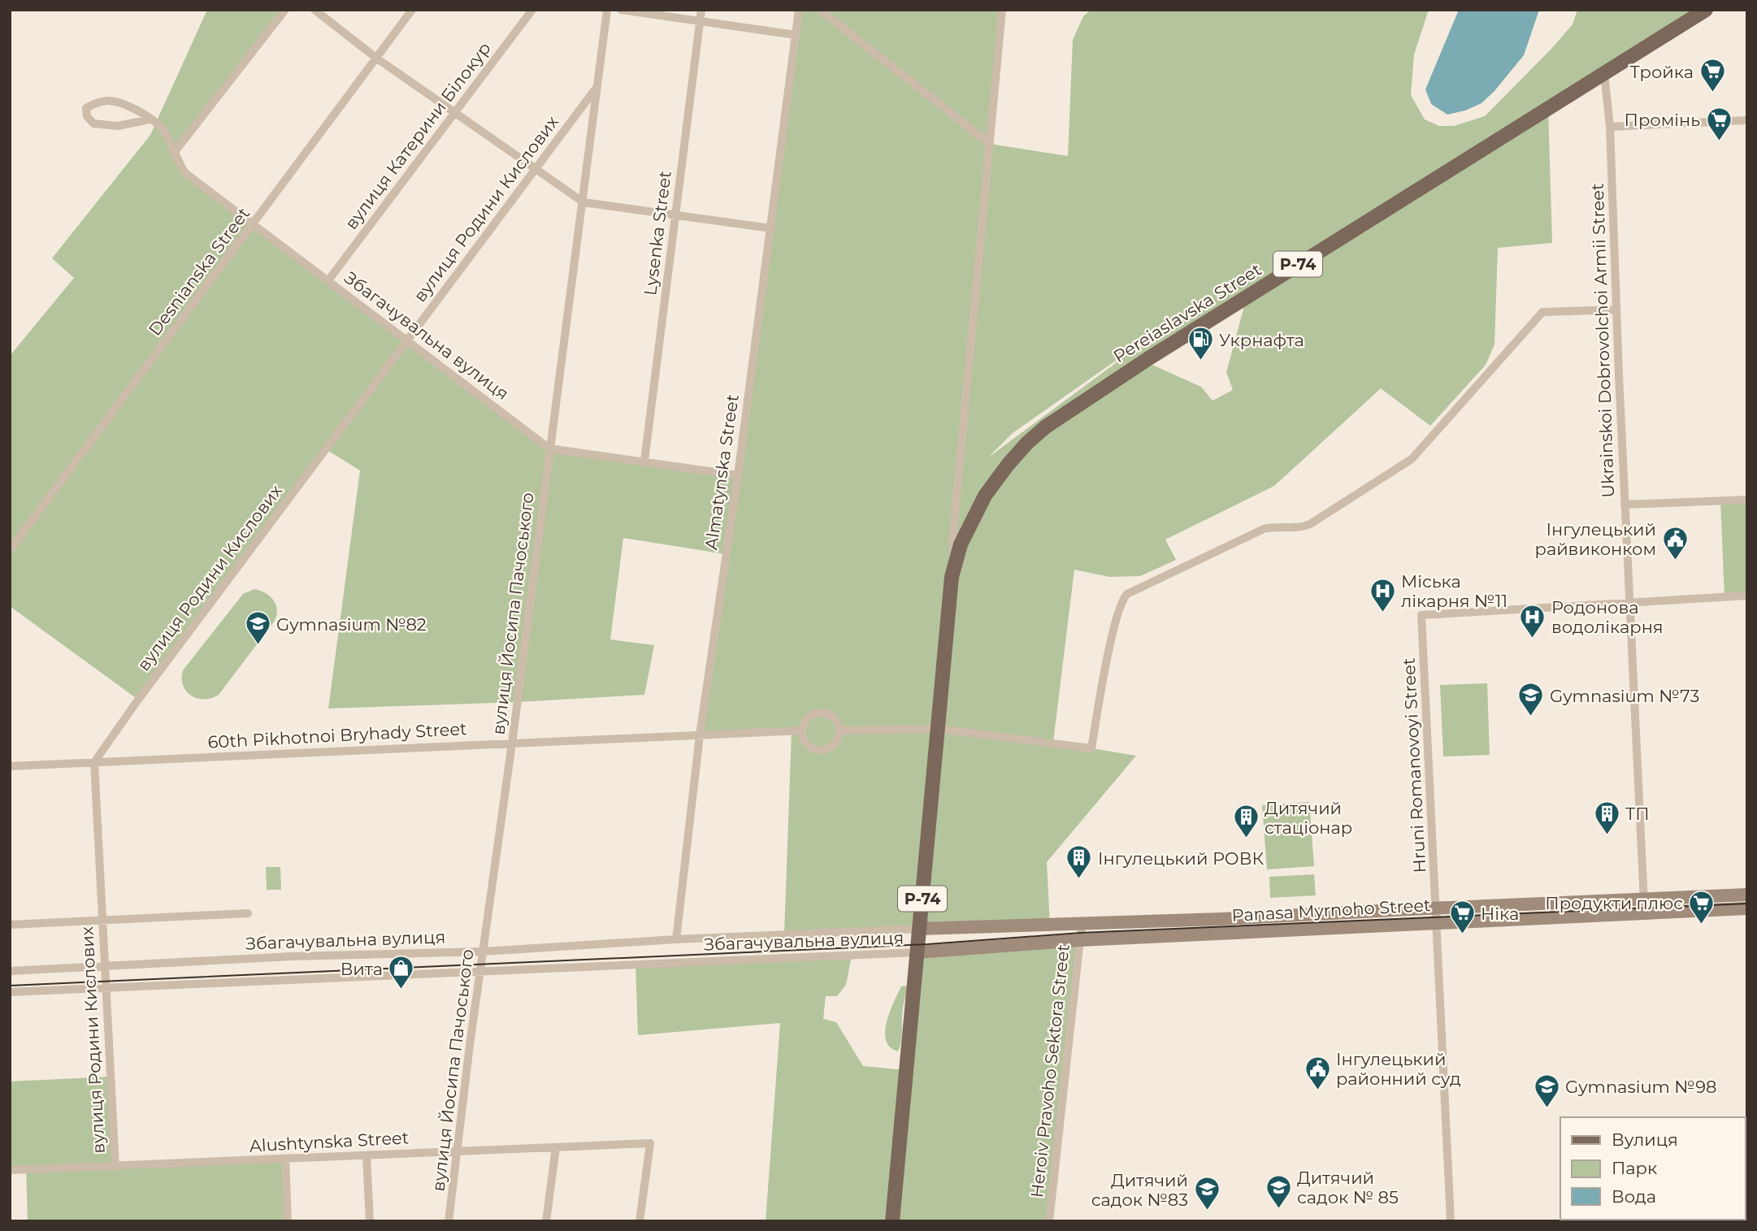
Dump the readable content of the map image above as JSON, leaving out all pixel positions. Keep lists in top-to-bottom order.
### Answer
{
  "streets": {
    "main road": ["Р-74", "Pereiaslavska Street", "Panasa Myrnoho Street"],
    "street": [
      "вулиця Катерини Білокур",
      "вулиця Родини Кислових",
      "Lysenka Street",
      "Desnianska Street",
      "Збагачувальна вулиця",
      "Ukrainskoi Dobrovolchoi Armii Street",
      "Almatynska Street",
      "вулиця Йосипа Пачоського",
      "60th Pikhotnoi Bryhady Street",
      "Hruni Romanovoyi Street",
      "Heroiv Pravoho Sektora Street",
      "Alushtynska Street"
    ]
  },
  "crossings": [
    ["вулиця Катерини Білокур", "Збагачувальна вулиця"],
    ["вулиця Родини Кислових", "Збагачувальна вулиця"],
    ["вулиця Родини Кислових", "вулиця Йосипа Пачоського"],
    ["вулиця Родини Кислових", "60th Pikhotnoi Bryhady Street"],
    ["вулиця Родини Кислових", "Alushtynska Street"],
    ["Lysenka Street", "Збагачувальна вулиця"],
    ["Р-74", "Pereiaslavska Street"],
    ["Р-74", "Збагачувальна вулиця"],
    ["Р-74", "Panasa Myrnoho Street"],
    ["Desnianska Street", "Збагачувальна вулиця"],
    ["Pereiaslavska Street", "Ukrainskoi Dobrovolchoi Armii Street"],
    ["Збагачувальна вулиця", "Almatynska Street"],
    ["Збагачувальна вулиця", "вулиця Йосипа Пачоського"],
    ["Збагачувальна вулиця", "Panasa Myrnoho Street"],
    ["Ukrainskoi Dobrovolchoi Armii Street", "Hruni Romanovoyi Street"],
    ["Ukrainskoi Dobrovolchoi Armii Street", "Panasa Myrnoho Street"],
    ["Almatynska Street", "60th Pikhotnoi Bryhady Street"],
    ["вулиця Йосипа Пачоського", "60th Pikhotnoi Bryhady Street"],
    ["вулиця Йосипа Пачоського", "Alushtynska Street"],
    ["Hruni Romanovoyi Street", "Panasa Myrnoho Street"],
    ["Panasa Myrnoho Street", "Heroiv Pravoho Sektora Street"]
  ],
  "places": {
    "supermarket": [
      "Тройка",
      "Промінь",
      "Продукти плюс",
      "Ніка"
    ],
    "fuel station": ["Укрнафта"],
    "public building": ["Інгулецький райвиконком", "Інгулецький районний суд"],
    "hospital": ["Міська лікарня №11", "Родонова водолікарня"],
    "school or university": [
      "Gymnasium №82",
      "Gymnasium №73",
      "Gymnasium №98",
      "Дитячий садок № 85",
      "Дитячий садок №83"
    ],
    "building": ["ТП", "Дитячий стаціонар", "Інгулецький РОВК"],
    "shop": ["Вита"]
  },
  "legend": ["Вулиця", "Парк", "Вода"]
}
